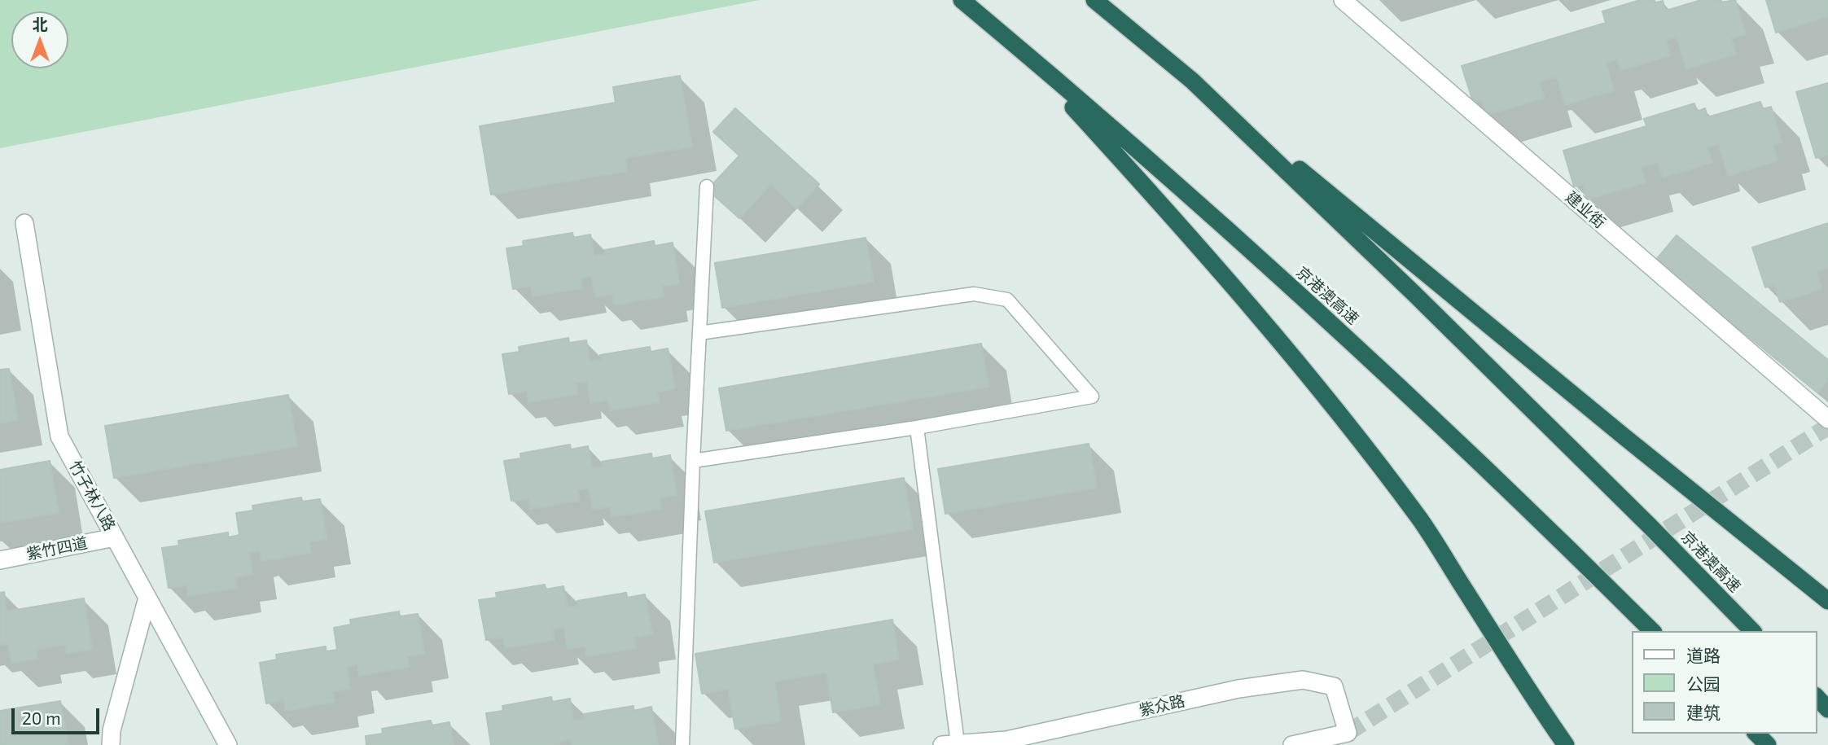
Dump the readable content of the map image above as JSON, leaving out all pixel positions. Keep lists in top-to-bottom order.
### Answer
{
  "streets": {
    "highway": ["京港澳高速"],
    "street": [
      "建业街",
      "竹子林八路",
      "紫竹四道",
      "紫众路"
    ]
  },
  "crossings": [
    ["竹子林八路", "紫竹四道"]
  ],
  "legend": ["道路", "公园", "建筑"],
  "scale_bar": "20 m",
  "north": "top"
}
